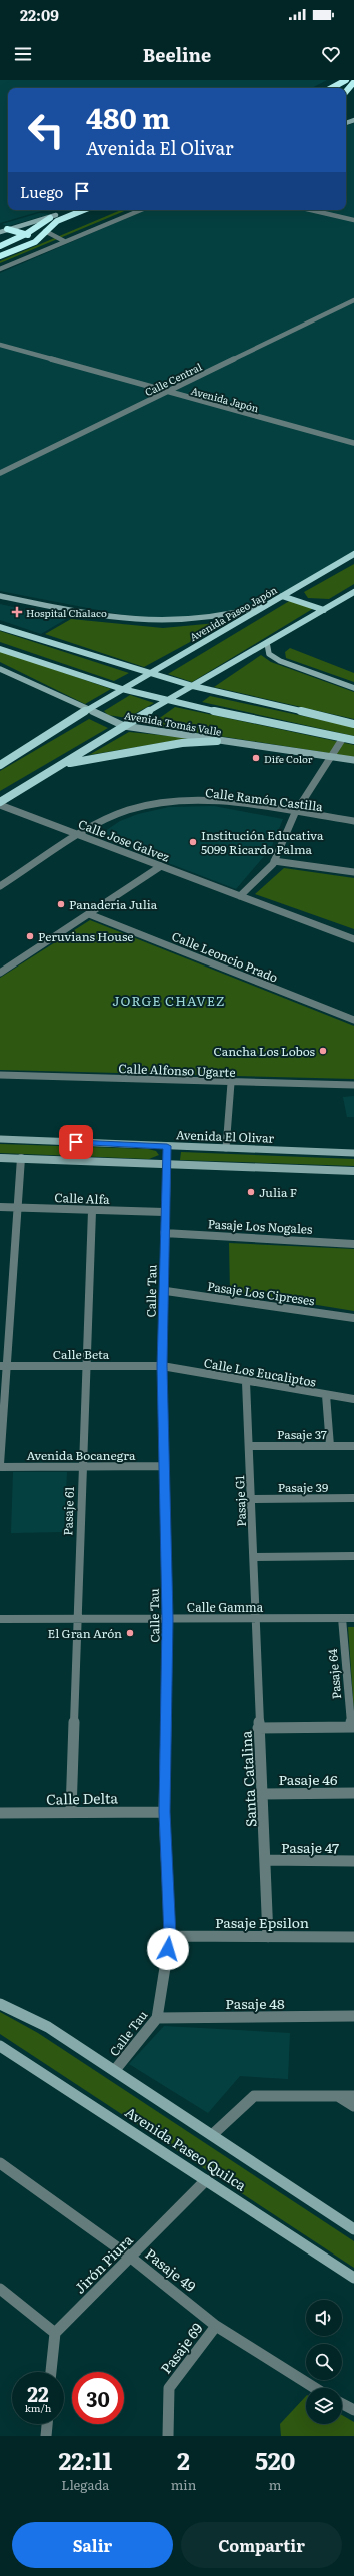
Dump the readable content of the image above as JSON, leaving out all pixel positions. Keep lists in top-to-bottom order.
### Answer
{
  "streets": {
    "main road": [
      "Avenida Paseo Japón",
      "Avenida Tomás Valle",
      "Avenida El Olivar",
      "Avenida Paseo Quilca"
    ],
    "street": [
      "Calle Central",
      "Avenida Japón",
      "Calle Ramón Castilla",
      "Calle Jose Galvez",
      "Calle Leoncio Prado",
      "Calle Alfonso Ugarte",
      "Calle Alfa",
      "Pasaje Los Nogales",
      "Calle Tau",
      "Pasaje Los Cipreses",
      "Calle Beta",
      "Calle Los Eucaliptos",
      "Pasaje 37",
      "Avenida Bocanegra",
      "Pasaje 39",
      "Pasaje G1",
      "Pasaje 61",
      "Calle Gamma",
      "Pasaje 64",
      "Santa Catalina",
      "Pasaje 46",
      "Calle Delta",
      "Pasaje 47",
      "Pasaje Epsilon",
      "Pasaje 48",
      "Jirón Piura",
      "Pasaje 49",
      "Pasaje 69"
    ]
  },
  "crossings": [
    ["Calle Central", "Avenida Japón"],
    ["Avenida Paseo Japón", "Avenida Tomás Valle"],
    ["Calle Ramón Castilla", "Calle Jose Galvez"],
    ["Avenida El Olivar", "Calle Tau"],
    ["Calle Alfa", "Calle Tau"],
    ["Calle Alfa", "Pasaje 61"],
    ["Pasaje Los Nogales", "Calle Tau"],
    ["Calle Tau", "Pasaje Los Cipreses"],
    ["Calle Tau", "Calle Beta"],
    ["Calle Tau", "Calle Los Eucaliptos"],
    ["Calle Tau", "Avenida Bocanegra"],
    ["Calle Tau", "Calle Gamma"],
    ["Calle Tau", "Calle Delta"],
    ["Calle Tau", "Pasaje Epsilon"],
    ["Calle Tau", "Pasaje 48"],
    ["Calle Tau", "Avenida Paseo Quilca"],
    ["Calle Beta", "Calle Los Eucaliptos"],
    ["Calle Beta", "Pasaje 61"],
    ["Calle Los Eucaliptos", "Pasaje G1"],
    ["Pasaje 37", "Pasaje G1"],
    ["Avenida Bocanegra", "Pasaje 61"],
    ["Pasaje 39", "Pasaje G1"],
    ["Pasaje G1", "Calle Gamma"],
    ["Pasaje G1", "Santa Catalina"],
    ["Pasaje 61", "Calle Gamma"],
    ["Pasaje 61", "Calle Delta"],
    ["Calle Gamma", "Pasaje 64"],
    ["Calle Gamma", "Santa Catalina"],
    ["Santa Catalina", "Pasaje 46"],
    ["Santa Catalina", "Pasaje 47"],
    ["Santa Catalina", "Pasaje Epsilon"],
    ["Avenida Paseo Quilca", "Jirón Piura"],
    ["Jirón Piura", "Pasaje 49"],
    ["Pasaje 49", "Pasaje 69"]
  ],
  "districts": ["JORGE CHAVEZ"],
  "places": {
    "health": ["Hospital Chalaco"],
    "other": [
      "Dife Color",
      "Institución Educativa 5099 Ricardo Palma",
      "Panaderia Julia",
      "Peruvians House",
      "Cancha Los Lobos",
      "Julia F",
      "El Gran Arón"
    ]
  },
  "page": {
    "status": "22:09",
    "header": "Beeline",
    "turn": ["480 m", "Avenida El Olivar"],
    "then": "Luego",
    "speed": "22 km/h",
    "limit": "30",
    "eta": [
      "22:11",
      "Llegada",
      "2",
      "min",
      "520",
      "m"
    ],
    "buttons": ["Salir", "Compartir"]
  }
}
